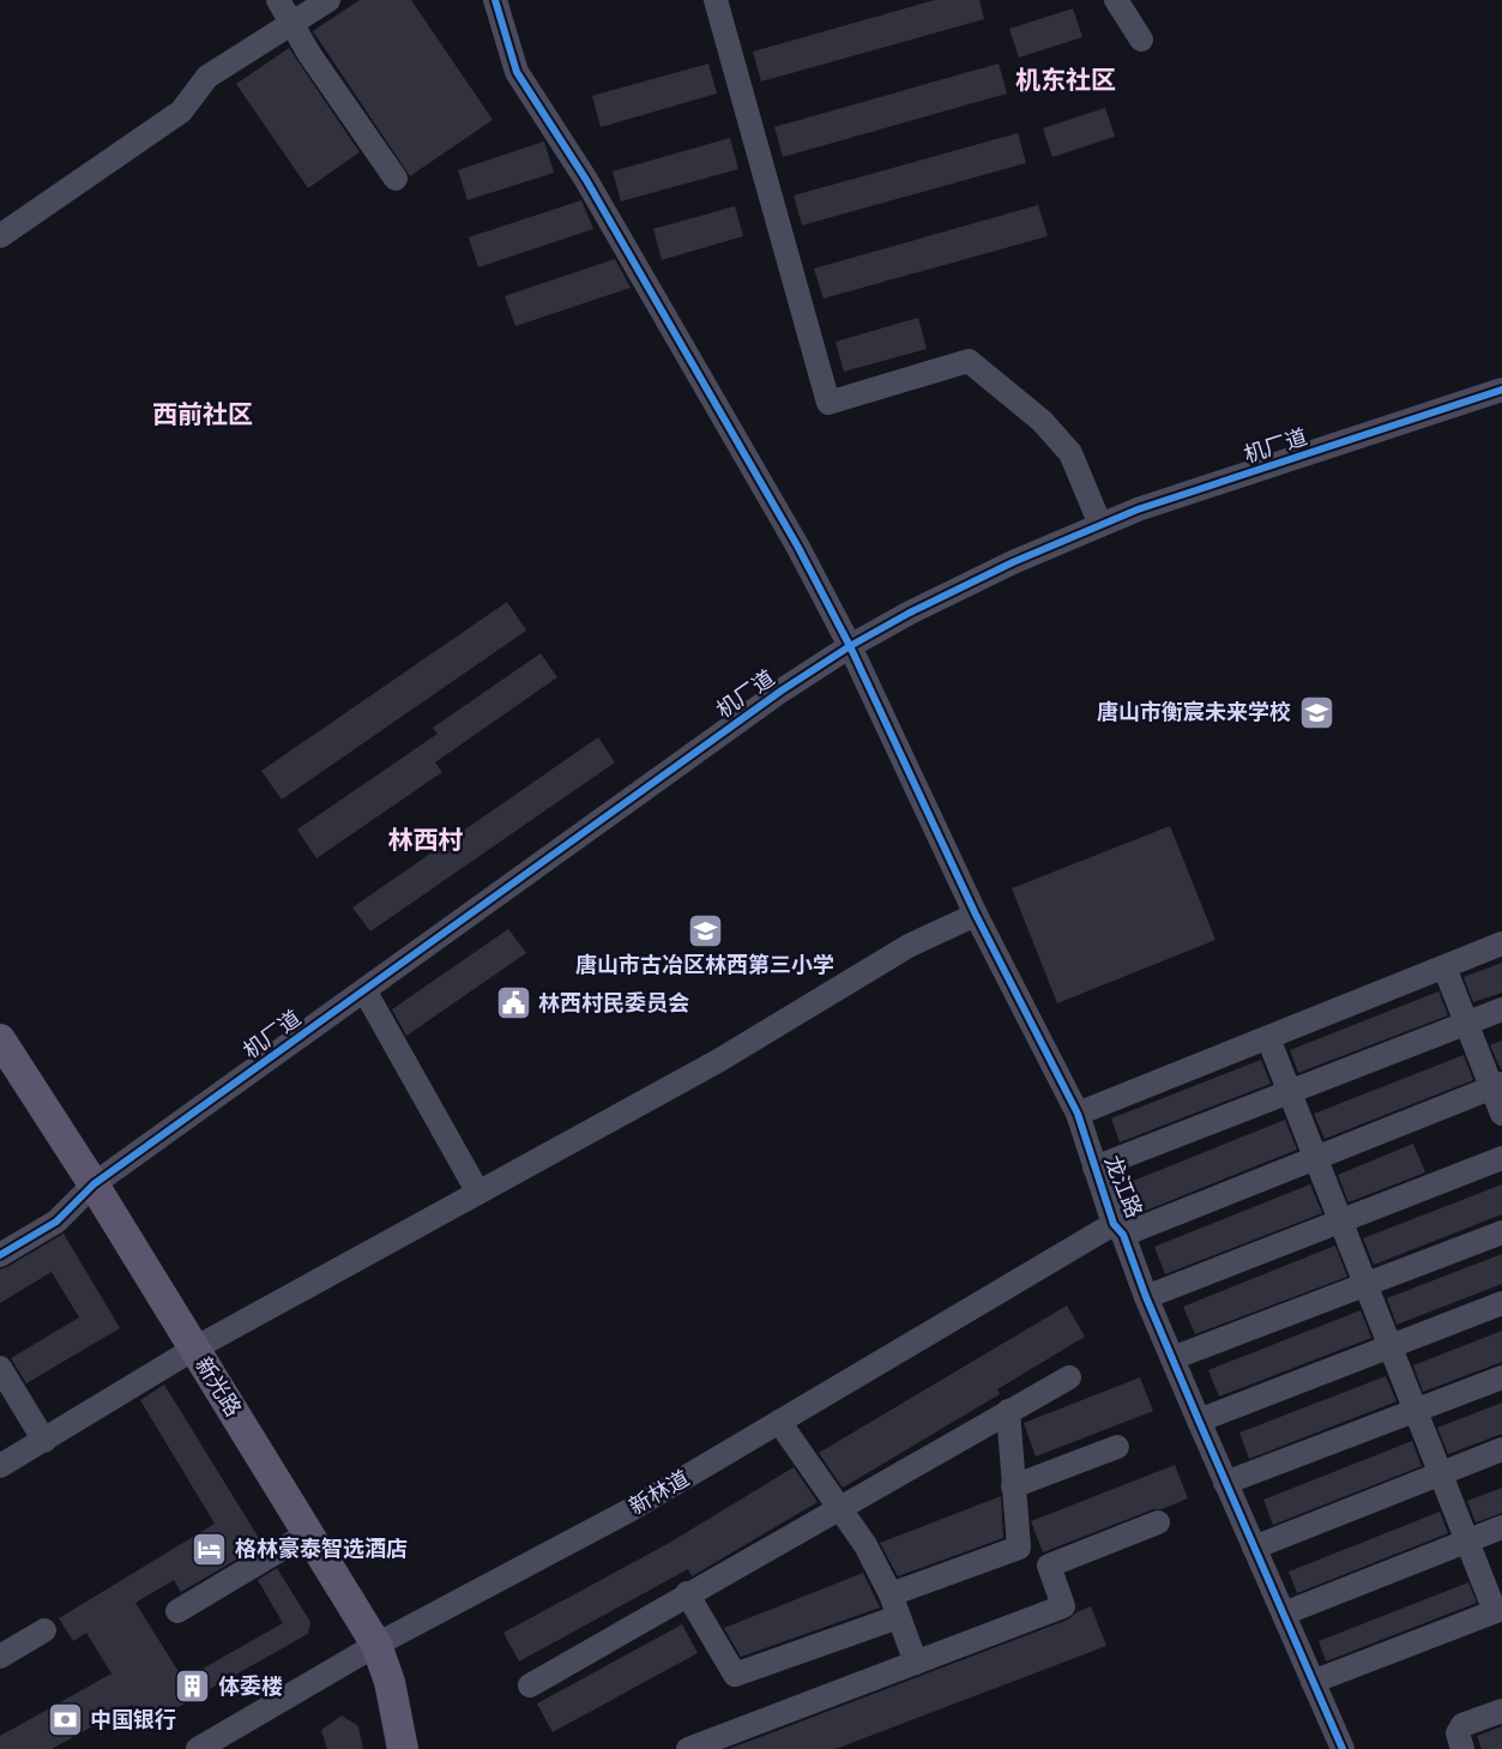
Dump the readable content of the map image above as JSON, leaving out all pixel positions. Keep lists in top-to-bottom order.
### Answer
{
  "streets": {
    "main road": ["新光路"],
    "street": ["机厂道", "龙江路", "新林道"]
  },
  "crossings": [
    ["机厂道", "龙江路"],
    ["机厂道", "新光路"],
    ["龙江路", "新林道"],
    ["新光路", "新林道"]
  ],
  "districts": ["机东社区", "西前社区", "林西村"],
  "places": {
    "school or university": ["唐山市衡宸未来学校", "唐山市古冶区林西第三小学"],
    "public building": ["林西村民委员会"],
    "hotel": ["格林豪泰智选酒店"],
    "building": ["体委楼"],
    "bank": ["中国银行"]
  }
}
